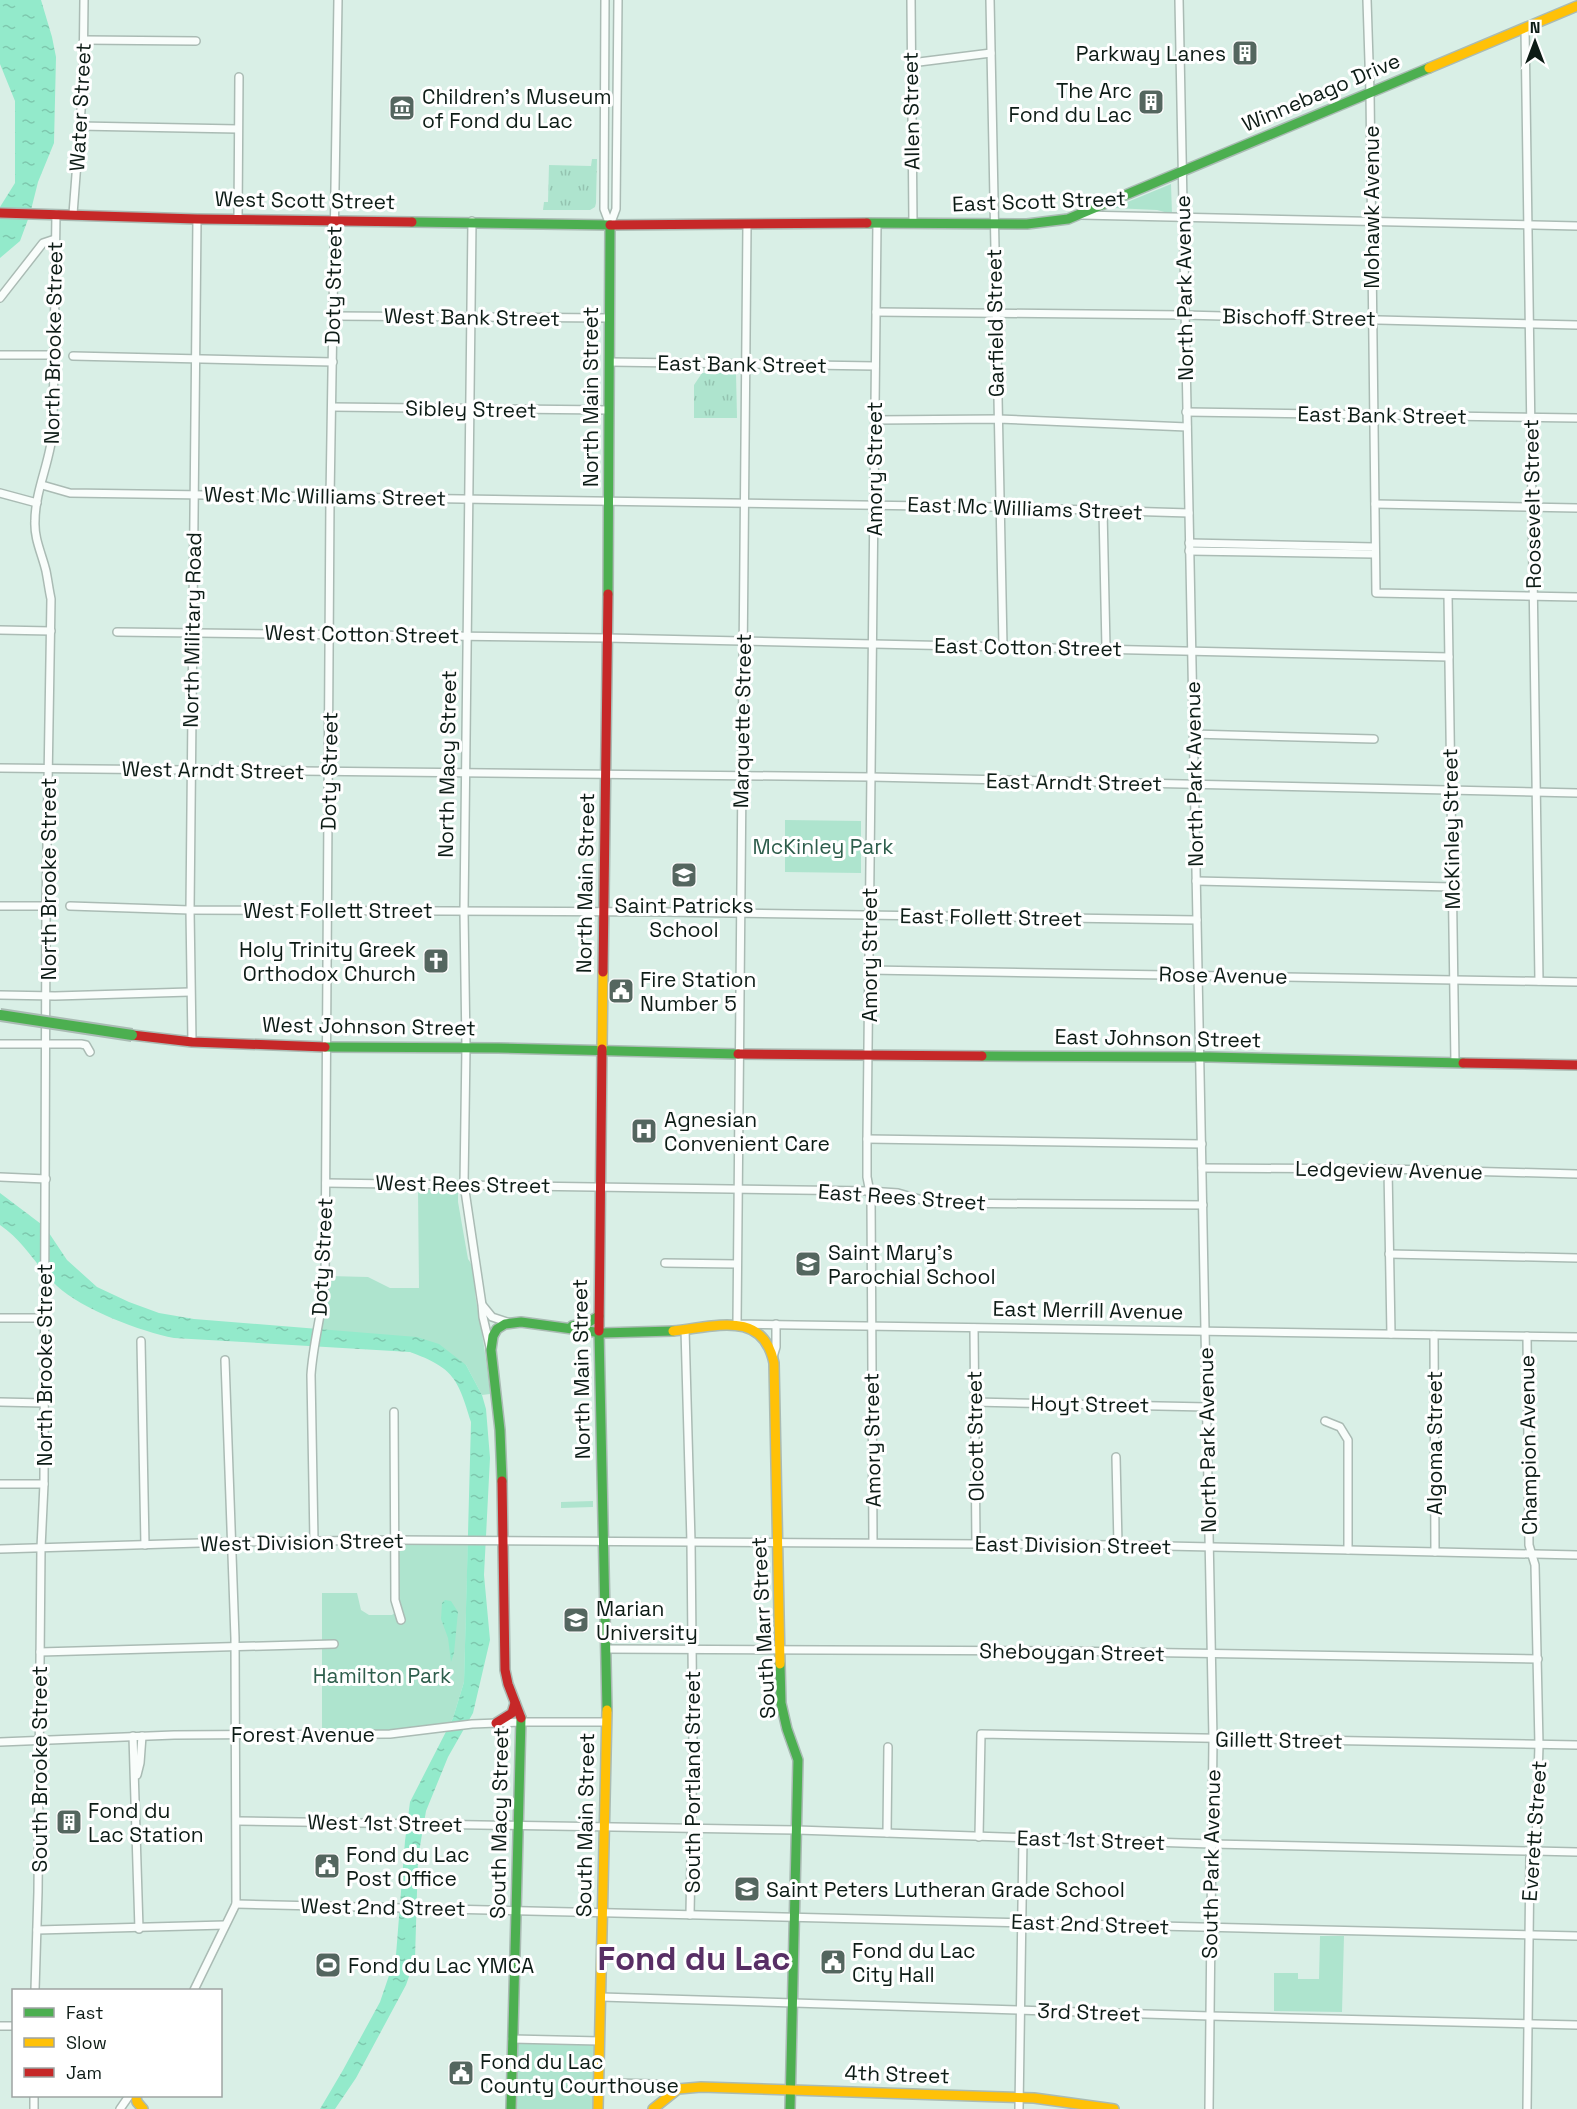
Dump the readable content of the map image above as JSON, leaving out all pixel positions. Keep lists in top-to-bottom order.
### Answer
{
  "streets": {
    "main road": [
      "Winnebago Drive",
      "West Scott Street",
      "East Scott Street",
      "North Main Street",
      "North Macy Street",
      "West Johnson Street",
      "East Johnson Street",
      "East Merrill Avenue",
      "South Marr Street",
      "South Macy Street",
      "South Main Street",
      "4th Street"
    ],
    "street": [
      "Water Street",
      "Allen Street",
      "Mohawk Avenue",
      "Doty Street",
      "North Park Avenue",
      "West Bank Street",
      "Bischoff Street",
      "Garfield Street",
      "North Brooke Street",
      "East Bank Street",
      "Sibley Street",
      "Amory Street",
      "West Mc Williams Street",
      "Roosevelt Street",
      "East Mc Williams Street",
      "North Military Road",
      "West Cotton Street",
      "East Cotton Street",
      "Marquette Street",
      "West Arndt Street",
      "East Arndt Street",
      "McKinley Street",
      "West Follett Street",
      "East Follett Street",
      "Rose Avenue",
      "Ledgeview Avenue",
      "West Rees Street",
      "East Rees Street",
      "Hoyt Street",
      "Olcott Street",
      "Algoma Street",
      "Champion Avenue",
      "West Division Street",
      "East Division Street",
      "Sheboygan Street",
      "Forest Avenue",
      "Gillett Street",
      "South Brooke Street",
      "South Portland Street",
      "West 1st Street",
      "Everett Street",
      "East 1st Street",
      "South Park Avenue",
      "West 2nd Street",
      "East 2nd Street",
      "3rd Street"
    ]
  },
  "crossings": [
    ["Winnebago Drive", "East Scott Street"],
    ["Winnebago Drive", "Mohawk Avenue"],
    ["Winnebago Drive", "North Park Avenue"],
    ["Winnebago Drive", "Roosevelt Street"],
    ["Water Street", "West Scott Street"],
    ["Allen Street", "East Scott Street"],
    ["West Scott Street", "East Scott Street"],
    ["West Scott Street", "Doty Street"],
    ["West Scott Street", "North Brooke Street"],
    ["West Scott Street", "North Main Street"],
    ["West Scott Street", "North Military Road"],
    ["West Scott Street", "North Macy Street"],
    ["East Scott Street", "Mohawk Avenue"],
    ["East Scott Street", "North Park Avenue"],
    ["East Scott Street", "Garfield Street"],
    ["East Scott Street", "North Main Street"],
    ["East Scott Street", "Amory Street"],
    ["East Scott Street", "Roosevelt Street"],
    ["East Scott Street", "Marquette Street"],
    ["Mohawk Avenue", "Bischoff Street"],
    ["Mohawk Avenue", "East Bank Street"],
    ["Mohawk Avenue", "McKinley Street"],
    ["Doty Street", "West Bank Street"],
    ["Doty Street", "Sibley Street"],
    ["Doty Street", "West Mc Williams Street"],
    ["Doty Street", "West Cotton Street"],
    ["Doty Street", "West Arndt Street"],
    ["Doty Street", "West Follett Street"],
    ["Doty Street", "West Johnson Street"],
    ["Doty Street", "West Rees Street"],
    ["Doty Street", "West Division Street"],
    ["North Park Avenue", "Bischoff Street"],
    ["North Park Avenue", "East Bank Street"],
    ["North Park Avenue", "East Mc Williams Street"],
    ["North Park Avenue", "East Cotton Street"],
    ["North Park Avenue", "East Arndt Street"],
    ["North Park Avenue", "East Follett Street"],
    ["North Park Avenue", "Rose Avenue"],
    ["North Park Avenue", "East Johnson Street"],
    ["North Park Avenue", "Ledgeview Avenue"],
    ["North Park Avenue", "East Rees Street"],
    ["North Park Avenue", "East Merrill Avenue"],
    ["North Park Avenue", "Hoyt Street"],
    ["North Park Avenue", "East Division Street"],
    ["North Park Avenue", "South Park Avenue"],
    ["West Bank Street", "North Main Street"],
    ["West Bank Street", "North Macy Street"],
    ["Bischoff Street", "Garfield Street"],
    ["Bischoff Street", "Amory Street"],
    ["Bischoff Street", "Roosevelt Street"],
    ["Garfield Street", "East Mc Williams Street"],
    ["Garfield Street", "East Cotton Street"],
    ["North Brooke Street", "West Mc Williams Street"],
    ["North Brooke Street", "West Arndt Street"],
    ["North Brooke Street", "West Division Street"],
    ["North Brooke Street", "South Brooke Street"],
    ["East Bank Street", "North Main Street"],
    ["East Bank Street", "Amory Street"],
    ["East Bank Street", "Roosevelt Street"],
    ["East Bank Street", "Marquette Street"],
    ["North Main Street", "Sibley Street"],
    ["North Main Street", "West Mc Williams Street"],
    ["North Main Street", "East Mc Williams Street"],
    ["North Main Street", "West Cotton Street"],
    ["North Main Street", "East Cotton Street"],
    ["North Main Street", "West Arndt Street"],
    ["North Main Street", "East Arndt Street"],
    ["North Main Street", "West Follett Street"],
    ["North Main Street", "East Follett Street"],
    ["North Main Street", "West Johnson Street"],
    ["North Main Street", "West Rees Street"],
    ["North Main Street", "East Rees Street"],
    ["North Main Street", "East Merrill Avenue"],
    ["North Main Street", "West Division Street"],
    ["North Main Street", "East Division Street"],
    ["North Main Street", "South Main Street"],
    ["Sibley Street", "North Macy Street"],
    ["Amory Street", "East Mc Williams Street"],
    ["Amory Street", "East Cotton Street"],
    ["Amory Street", "East Arndt Street"],
    ["Amory Street", "East Follett Street"],
    ["Amory Street", "Rose Avenue"],
    ["Amory Street", "East Johnson Street"],
    ["Amory Street", "East Rees Street"],
    ["Amory Street", "East Merrill Avenue"],
    ["Amory Street", "East Division Street"],
    ["West Mc Williams Street", "East Mc Williams Street"],
    ["West Mc Williams Street", "North Military Road"],
    ["West Mc Williams Street", "North Macy Street"],
    ["Roosevelt Street", "East Arndt Street"],
    ["Roosevelt Street", "Rose Avenue"],
    ["East Mc Williams Street", "Marquette Street"],
    ["North Military Road", "West Cotton Street"],
    ["North Military Road", "West Arndt Street"],
    ["North Military Road", "West Follett Street"],
    ["North Military Road", "West Johnson Street"],
    ["West Cotton Street", "East Cotton Street"],
    ["West Cotton Street", "North Macy Street"],
    ["East Cotton Street", "Marquette Street"],
    ["East Cotton Street", "McKinley Street"],
    ["Marquette Street", "East Arndt Street"],
    ["Marquette Street", "East Follett Street"],
    ["Marquette Street", "West Johnson Street"],
    ["Marquette Street", "East Johnson Street"],
    ["Marquette Street", "East Rees Street"],
    ["Marquette Street", "East Merrill Avenue"],
    ["North Macy Street", "West Arndt Street"],
    ["North Macy Street", "West Follett Street"],
    ["North Macy Street", "West Johnson Street"],
    ["North Macy Street", "West Rees Street"],
    ["North Macy Street", "West Division Street"],
    ["North Macy Street", "South Macy Street"],
    ["West Arndt Street", "East Arndt Street"],
    ["East Arndt Street", "McKinley Street"],
    ["McKinley Street", "Rose Avenue"],
    ["McKinley Street", "East Johnson Street"],
    ["West Follett Street", "East Follett Street"],
    ["West Johnson Street", "East Johnson Street"],
    ["West Rees Street", "East Rees Street"],
    ["East Merrill Avenue", "Olcott Street"],
    ["East Merrill Avenue", "Algoma Street"],
    ["East Merrill Avenue", "Champion Avenue"],
    ["East Merrill Avenue", "South Marr Street"],
    ["East Merrill Avenue", "South Portland Street"],
    ["Hoyt Street", "Olcott Street"],
    ["Olcott Street", "East Division Street"],
    ["Algoma Street", "East Division Street"],
    ["Champion Avenue", "East Division Street"],
    ["Champion Avenue", "Everett Street"],
    ["West Division Street", "East Division Street"],
    ["West Division Street", "South Brooke Street"],
    ["West Division Street", "South Macy Street"],
    ["West Division Street", "South Main Street"],
    ["East Division Street", "South Marr Street"],
    ["East Division Street", "South Portland Street"],
    ["East Division Street", "South Main Street"],
    ["East Division Street", "Everett Street"],
    ["East Division Street", "South Park Avenue"],
    ["South Marr Street", "Sheboygan Street"],
    ["South Marr Street", "East 1st Street"],
    ["South Marr Street", "East 2nd Street"],
    ["South Marr Street", "3rd Street"],
    ["South Marr Street", "4th Street"],
    ["Sheboygan Street", "South Portland Street"],
    ["Sheboygan Street", "South Main Street"],
    ["Sheboygan Street", "Everett Street"],
    ["Sheboygan Street", "South Park Avenue"],
    ["Forest Avenue", "South Brooke Street"],
    ["Forest Avenue", "South Macy Street"],
    ["Forest Avenue", "South Main Street"],
    ["Gillett Street", "Everett Street"],
    ["Gillett Street", "East 1st Street"],
    ["Gillett Street", "South Park Avenue"],
    ["South Portland Street", "East 1st Street"],
    ["South Portland Street", "East 2nd Street"],
    ["West 1st Street", "South Macy Street"],
    ["West 1st Street", "South Main Street"],
    ["West 1st Street", "East 1st Street"],
    ["South Macy Street", "West 2nd Street"],
    ["South Main Street", "East 1st Street"],
    ["South Main Street", "West 2nd Street"],
    ["South Main Street", "East 2nd Street"],
    ["South Main Street", "3rd Street"],
    ["Everett Street", "East 1st Street"],
    ["Everett Street", "East 2nd Street"],
    ["Everett Street", "3rd Street"],
    ["East 1st Street", "South Park Avenue"],
    ["South Park Avenue", "East 2nd Street"],
    ["South Park Avenue", "3rd Street"],
    ["West 2nd Street", "East 2nd Street"]
  ],
  "districts": ["Fond du Lac"],
  "parks": ["McKinley Park", "Hamilton Park"],
  "places": {
    "building": ["Parkway Lanes", "The Arc Fond du Lac", "Fond du Lac Station"],
    "museum": ["Children's Museum of Fond du Lac"],
    "school or university": [
      "Saint Patricks School",
      "Saint Mary's Parochial School",
      "Marian University",
      "Saint Peters Lutheran Grade School"
    ],
    "church": ["Holy Trinity Greek Orthodox Church"],
    "public building": [
      "Fire Station Number 5",
      "Fond du Lac Post Office",
      "Fond du Lac City Hall",
      "Fond du Lac County Courthouse"
    ],
    "hospital": ["Agnesian Convenient Care"],
    "sports": ["Fond du Lac YMCA"]
  },
  "legend": ["Fast", "Slow", "Jam"],
  "north": "top"
}
